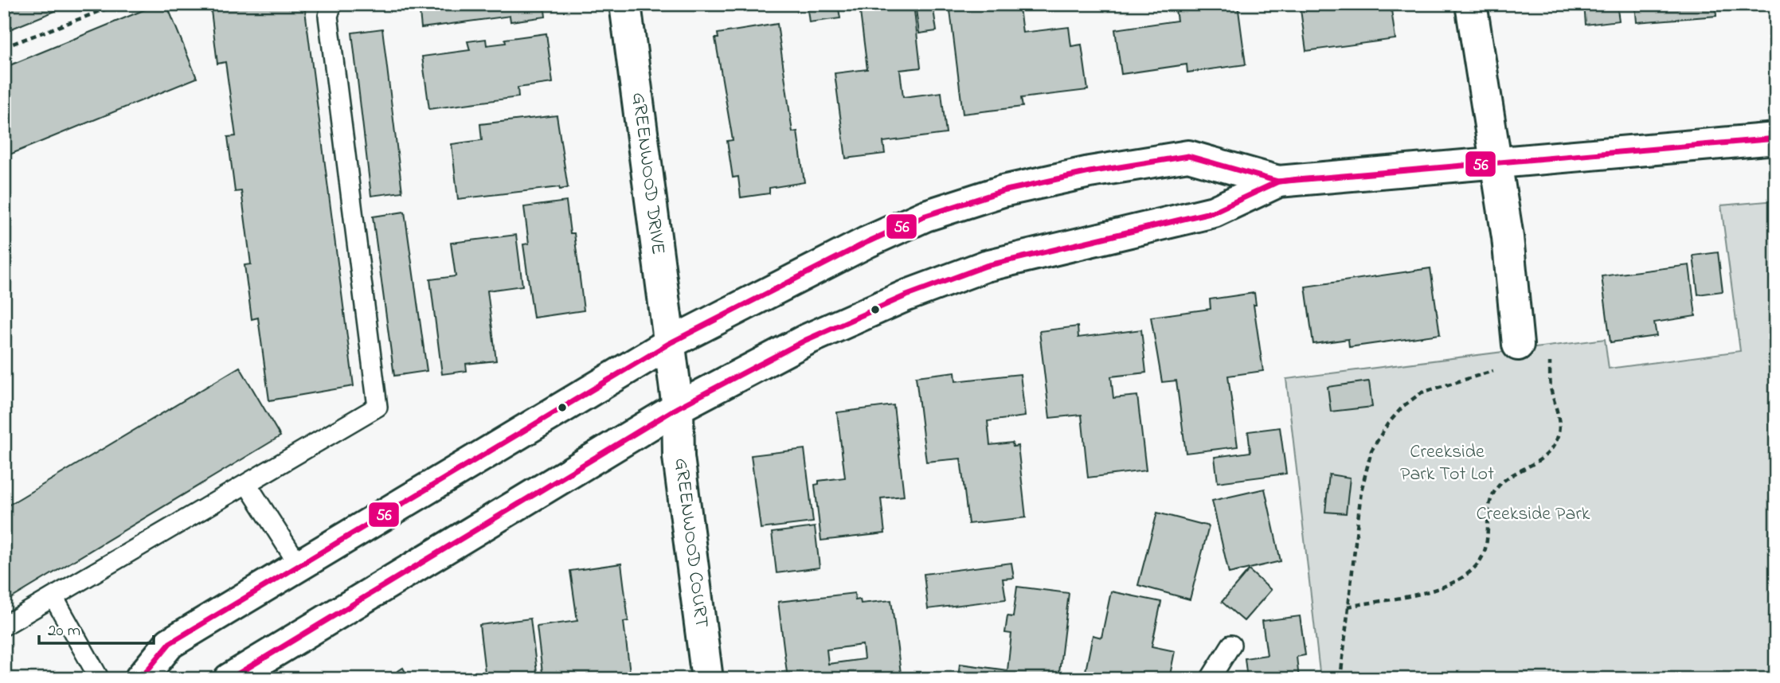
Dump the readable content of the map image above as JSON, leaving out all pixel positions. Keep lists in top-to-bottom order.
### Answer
{
  "streets": {
    "main road": ["GREENWOOD DRIVE", "GREENWOOD COURT"]
  },
  "crossings": [
    ["GREENWOOD DRIVE", "GREENWOOD COURT"]
  ],
  "parks": ["Creekside Park Tot Lot", "Creekside Park"],
  "lines": ["transit line 56"],
  "scale_bar": "20 m"
}
